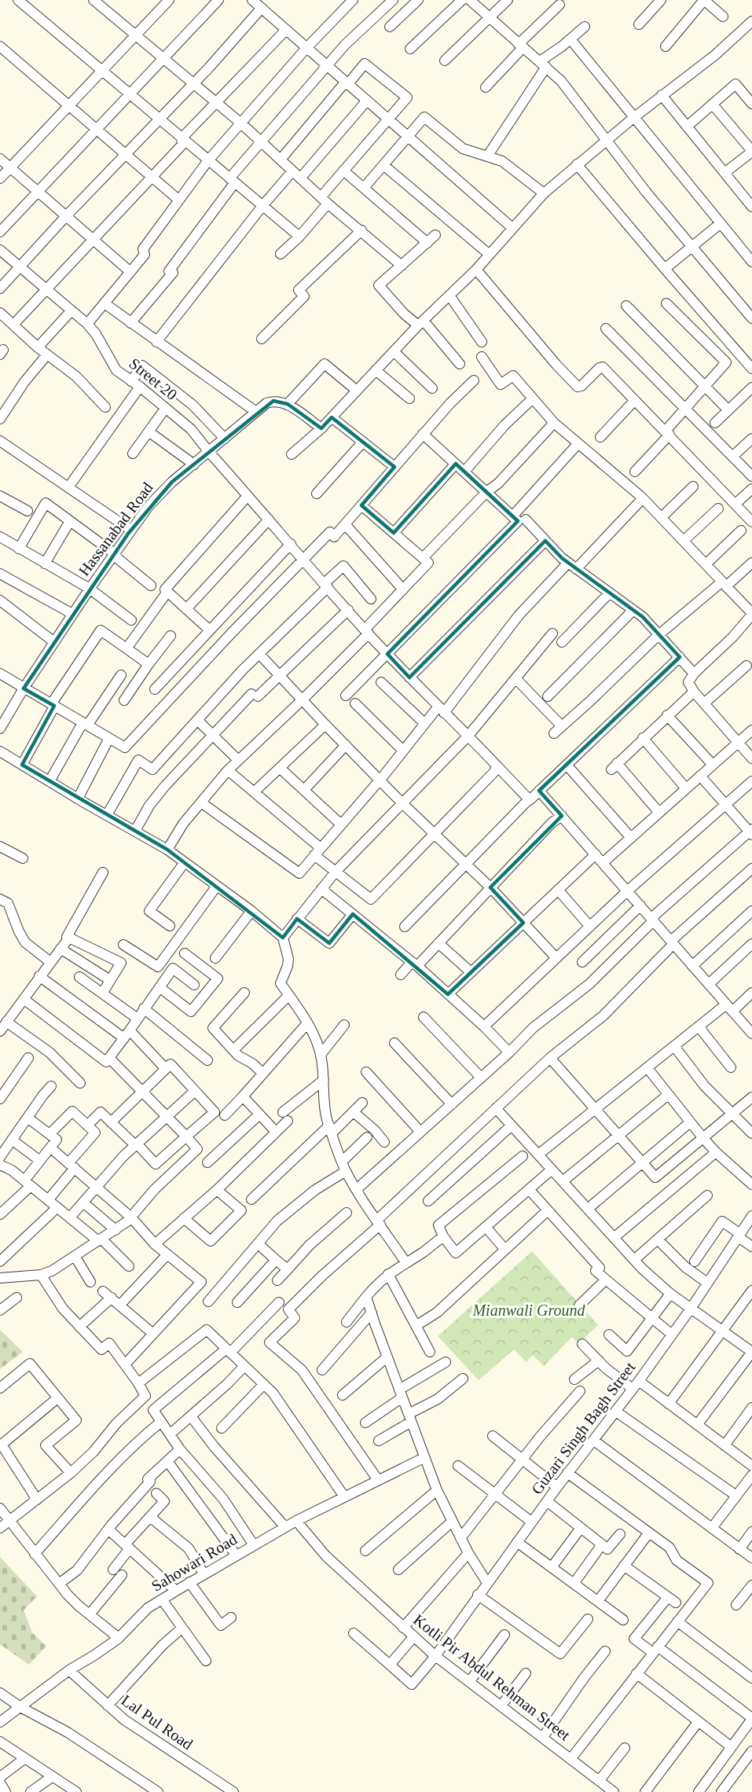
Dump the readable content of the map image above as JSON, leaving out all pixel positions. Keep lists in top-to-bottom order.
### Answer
{
  "streets": {
    "street": [
      "Street 20",
      "Hassanabad Road",
      "Guzari Singh Bagh Street",
      "Sahowari Road",
      "Kotli Pir Abdul Rehman Street",
      "Lal Pul Road"
    ]
  },
  "crossings": [
    ["Street 20", "Hassanabad Road"],
    ["Guzari Singh Bagh Street", "Kotli Pir Abdul Rehman Street"],
    ["Sahowari Road", "Kotli Pir Abdul Rehman Street"],
    ["Sahowari Road", "Lal Pul Road"]
  ],
  "parks": ["Mianwali Ground"]
}
